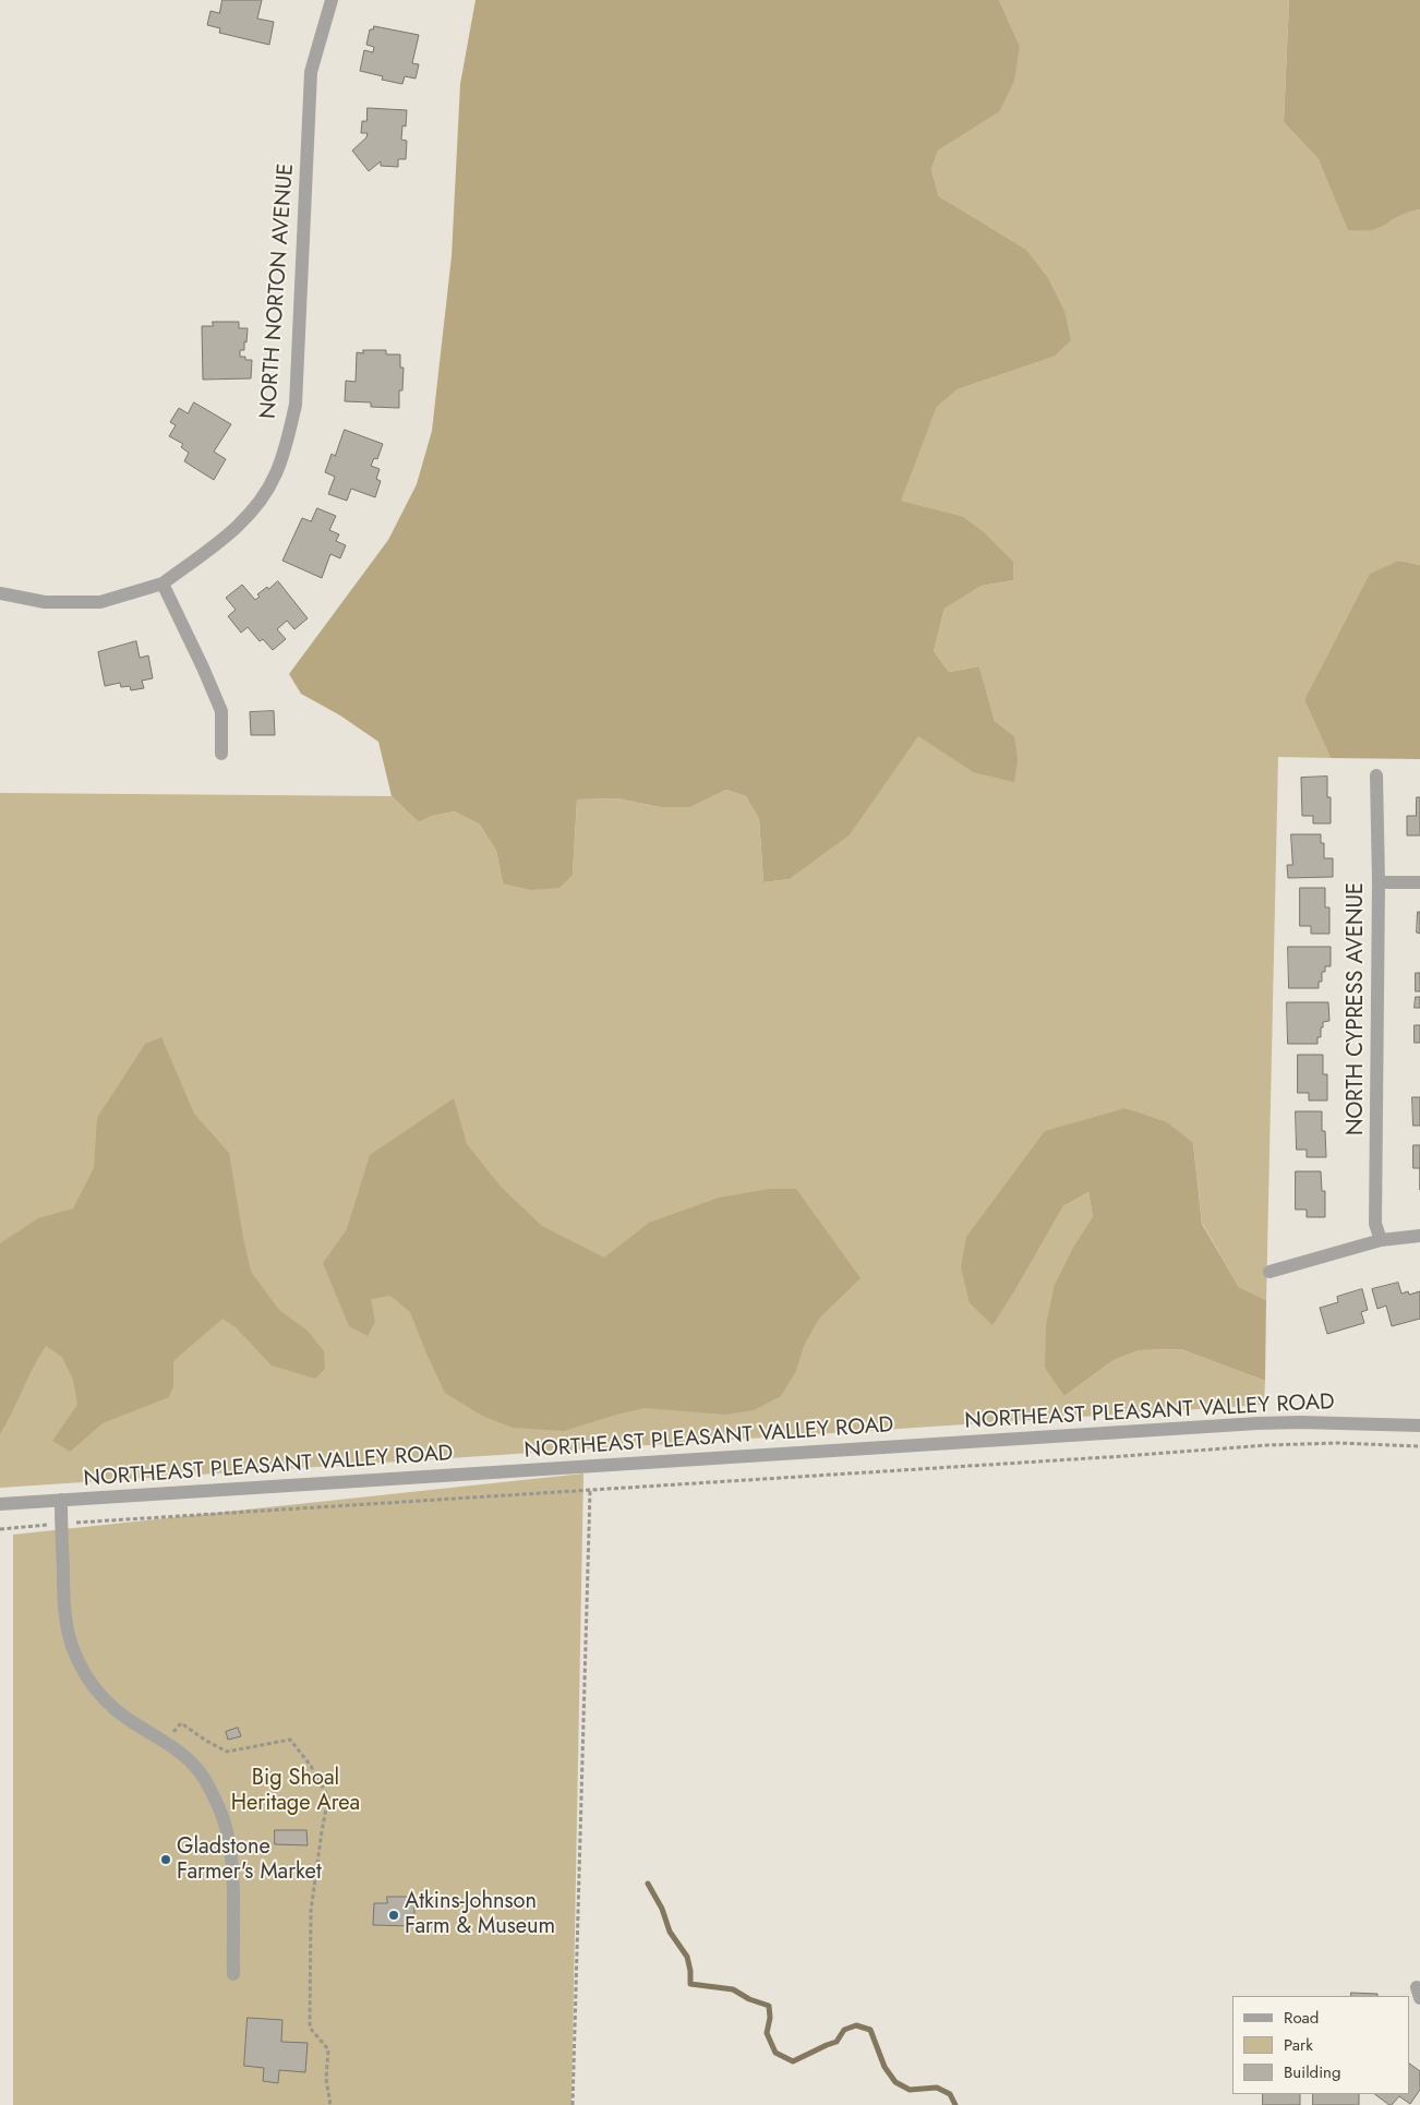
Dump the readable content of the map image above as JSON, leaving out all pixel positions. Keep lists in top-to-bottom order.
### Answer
{
  "streets": {
    "street": ["NORTH NORTON AVENUE", "NORTH CYPRESS AVENUE", "NORTHEAST PLEASANT VALLEY ROAD"]
  },
  "parks": ["Big Shoal Heritage Area"],
  "places": ["Gladstone Farmer's Market", "Atkins-Johnson Farm & Museum"],
  "legend": ["Road", "Park", "Building"]
}
